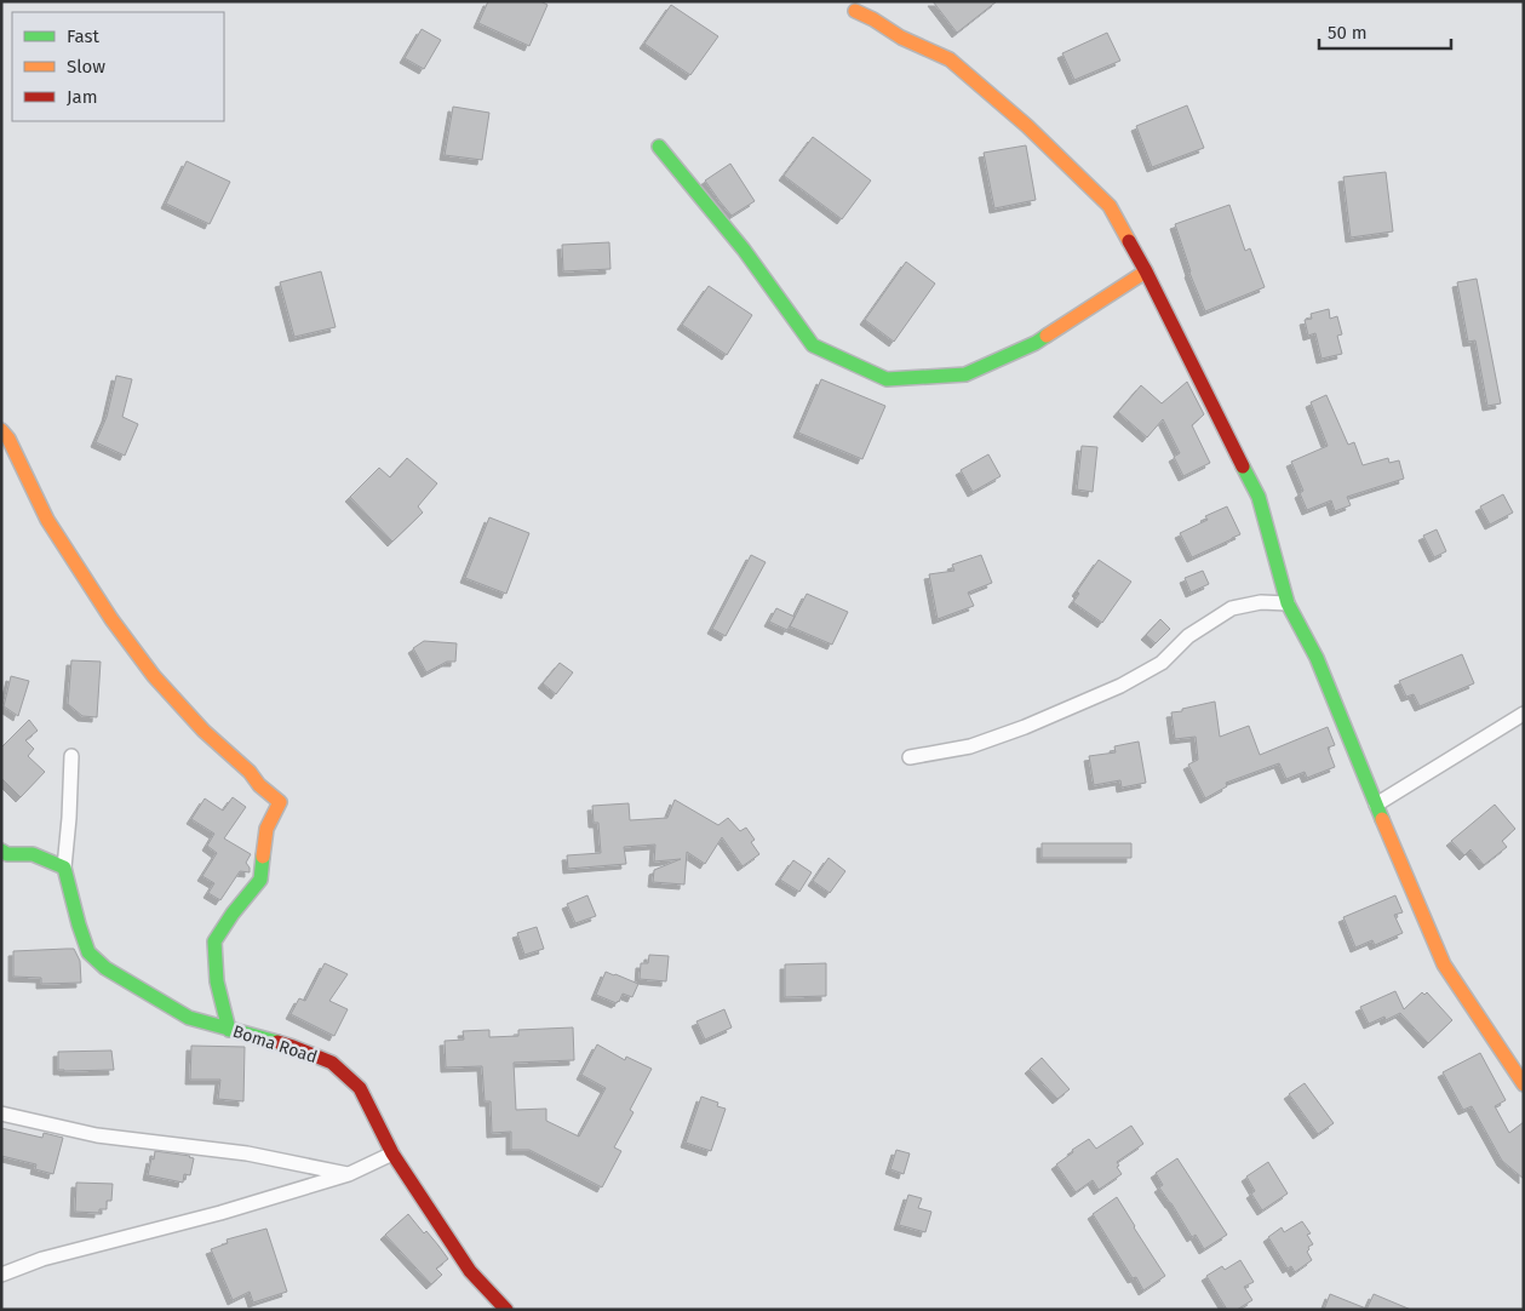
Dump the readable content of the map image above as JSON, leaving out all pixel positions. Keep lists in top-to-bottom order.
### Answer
{
  "streets": {
    "street": ["Boma Road"]
  },
  "legend": ["Fast", "Slow", "Jam"],
  "scale_bar": "50 m"
}
